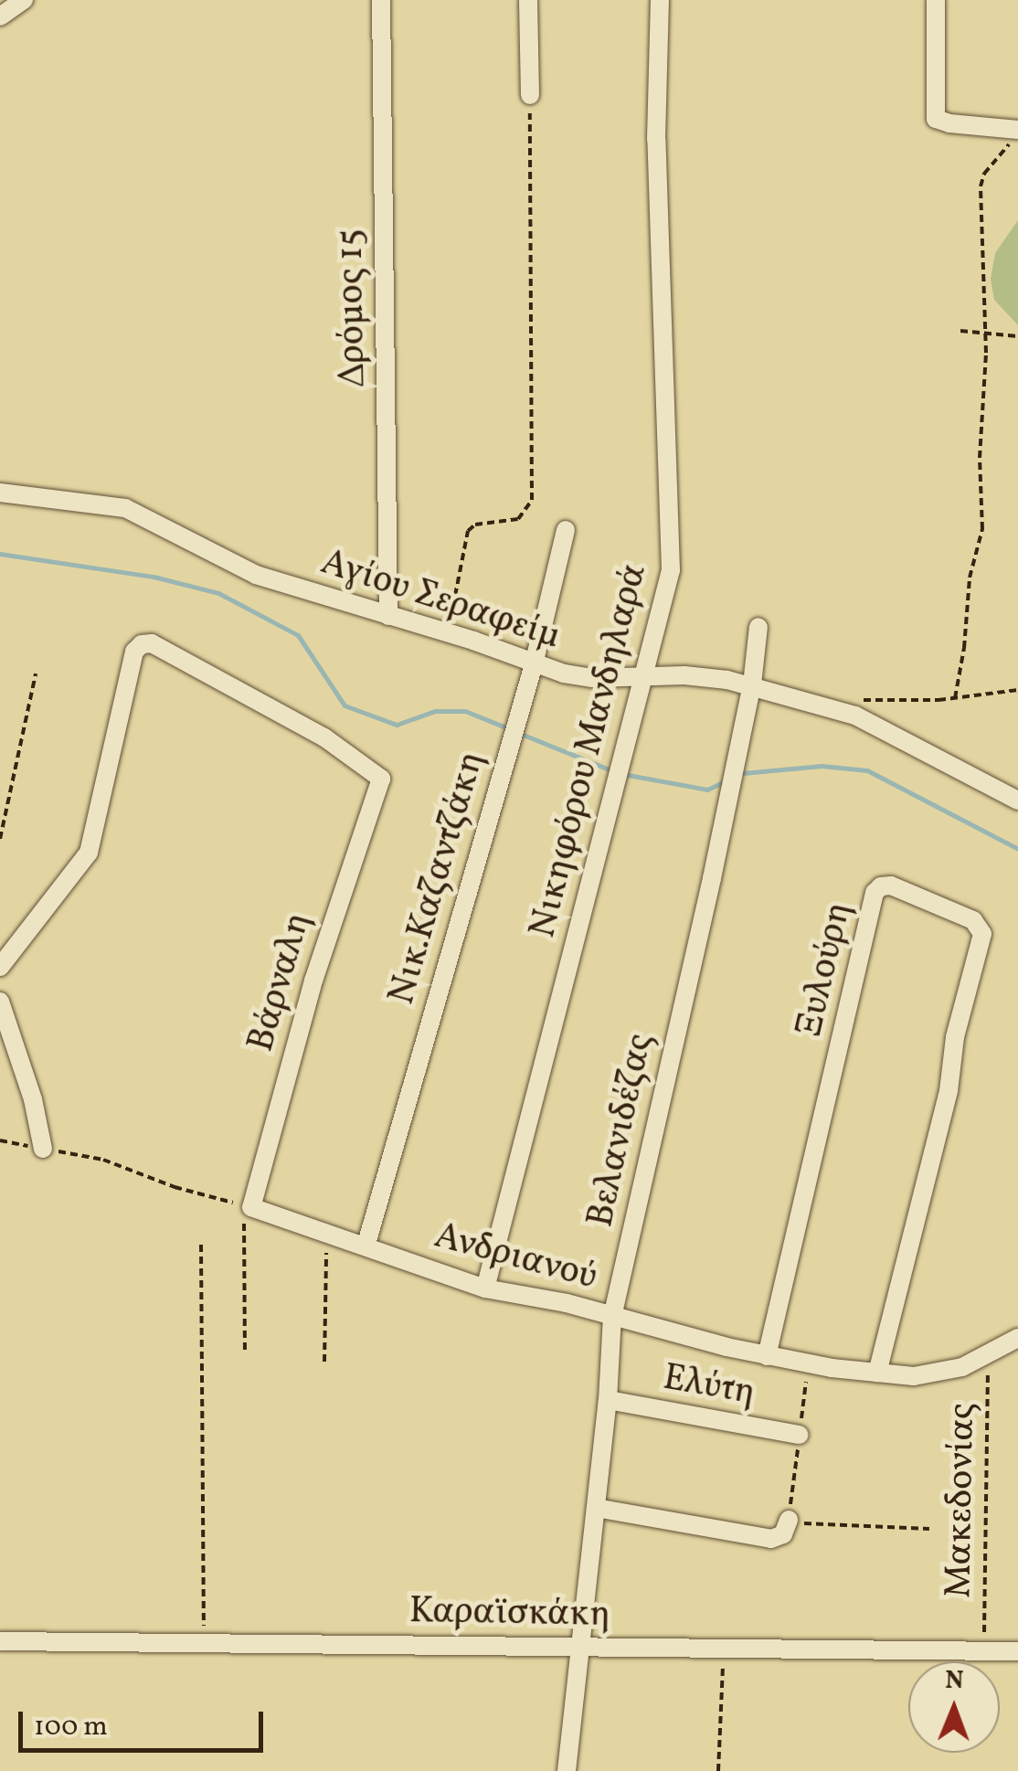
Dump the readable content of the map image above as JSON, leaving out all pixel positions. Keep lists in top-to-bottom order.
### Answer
{
  "streets": {
    "street": [
      "Δρόμος 15",
      "Αγίου Σεραφείμ",
      "Νικηφόρου Μανδηλαρά",
      "Νικ.Καζαντζάκη",
      "Ξυλούρη",
      "Βάρναλη",
      "Βελανιδέζας",
      "Ανδριανού",
      "Ελύτη",
      "Καραϊσκάκη"
    ],
    "path": ["Μακεδονίας"]
  },
  "crossings": [
    ["Δρόμος 15", "Αγίου Σεραφείμ"],
    ["Αγίου Σεραφείμ", "Νικηφόρου Μανδηλαρά"],
    ["Αγίου Σεραφείμ", "Νικ.Καζαντζάκη"],
    ["Αγίου Σεραφείμ", "Βελανιδέζας"],
    ["Νικηφόρου Μανδηλαρά", "Ανδριανού"],
    ["Νικ.Καζαντζάκη", "Ανδριανού"],
    ["Ξυλούρη", "Ανδριανού"],
    ["Βάρναλη", "Ανδριανού"],
    ["Βελανιδέζας", "Ανδριανού"],
    ["Βελανιδέζας", "Ελύτη"],
    ["Βελανιδέζας", "Καραϊσκάκη"],
    ["Ανδριανού", "Μακεδονίας"],
    ["Μακεδονίας", "Καραϊσκάκη"]
  ],
  "scale_bar": "100 m",
  "north": "top"
}
